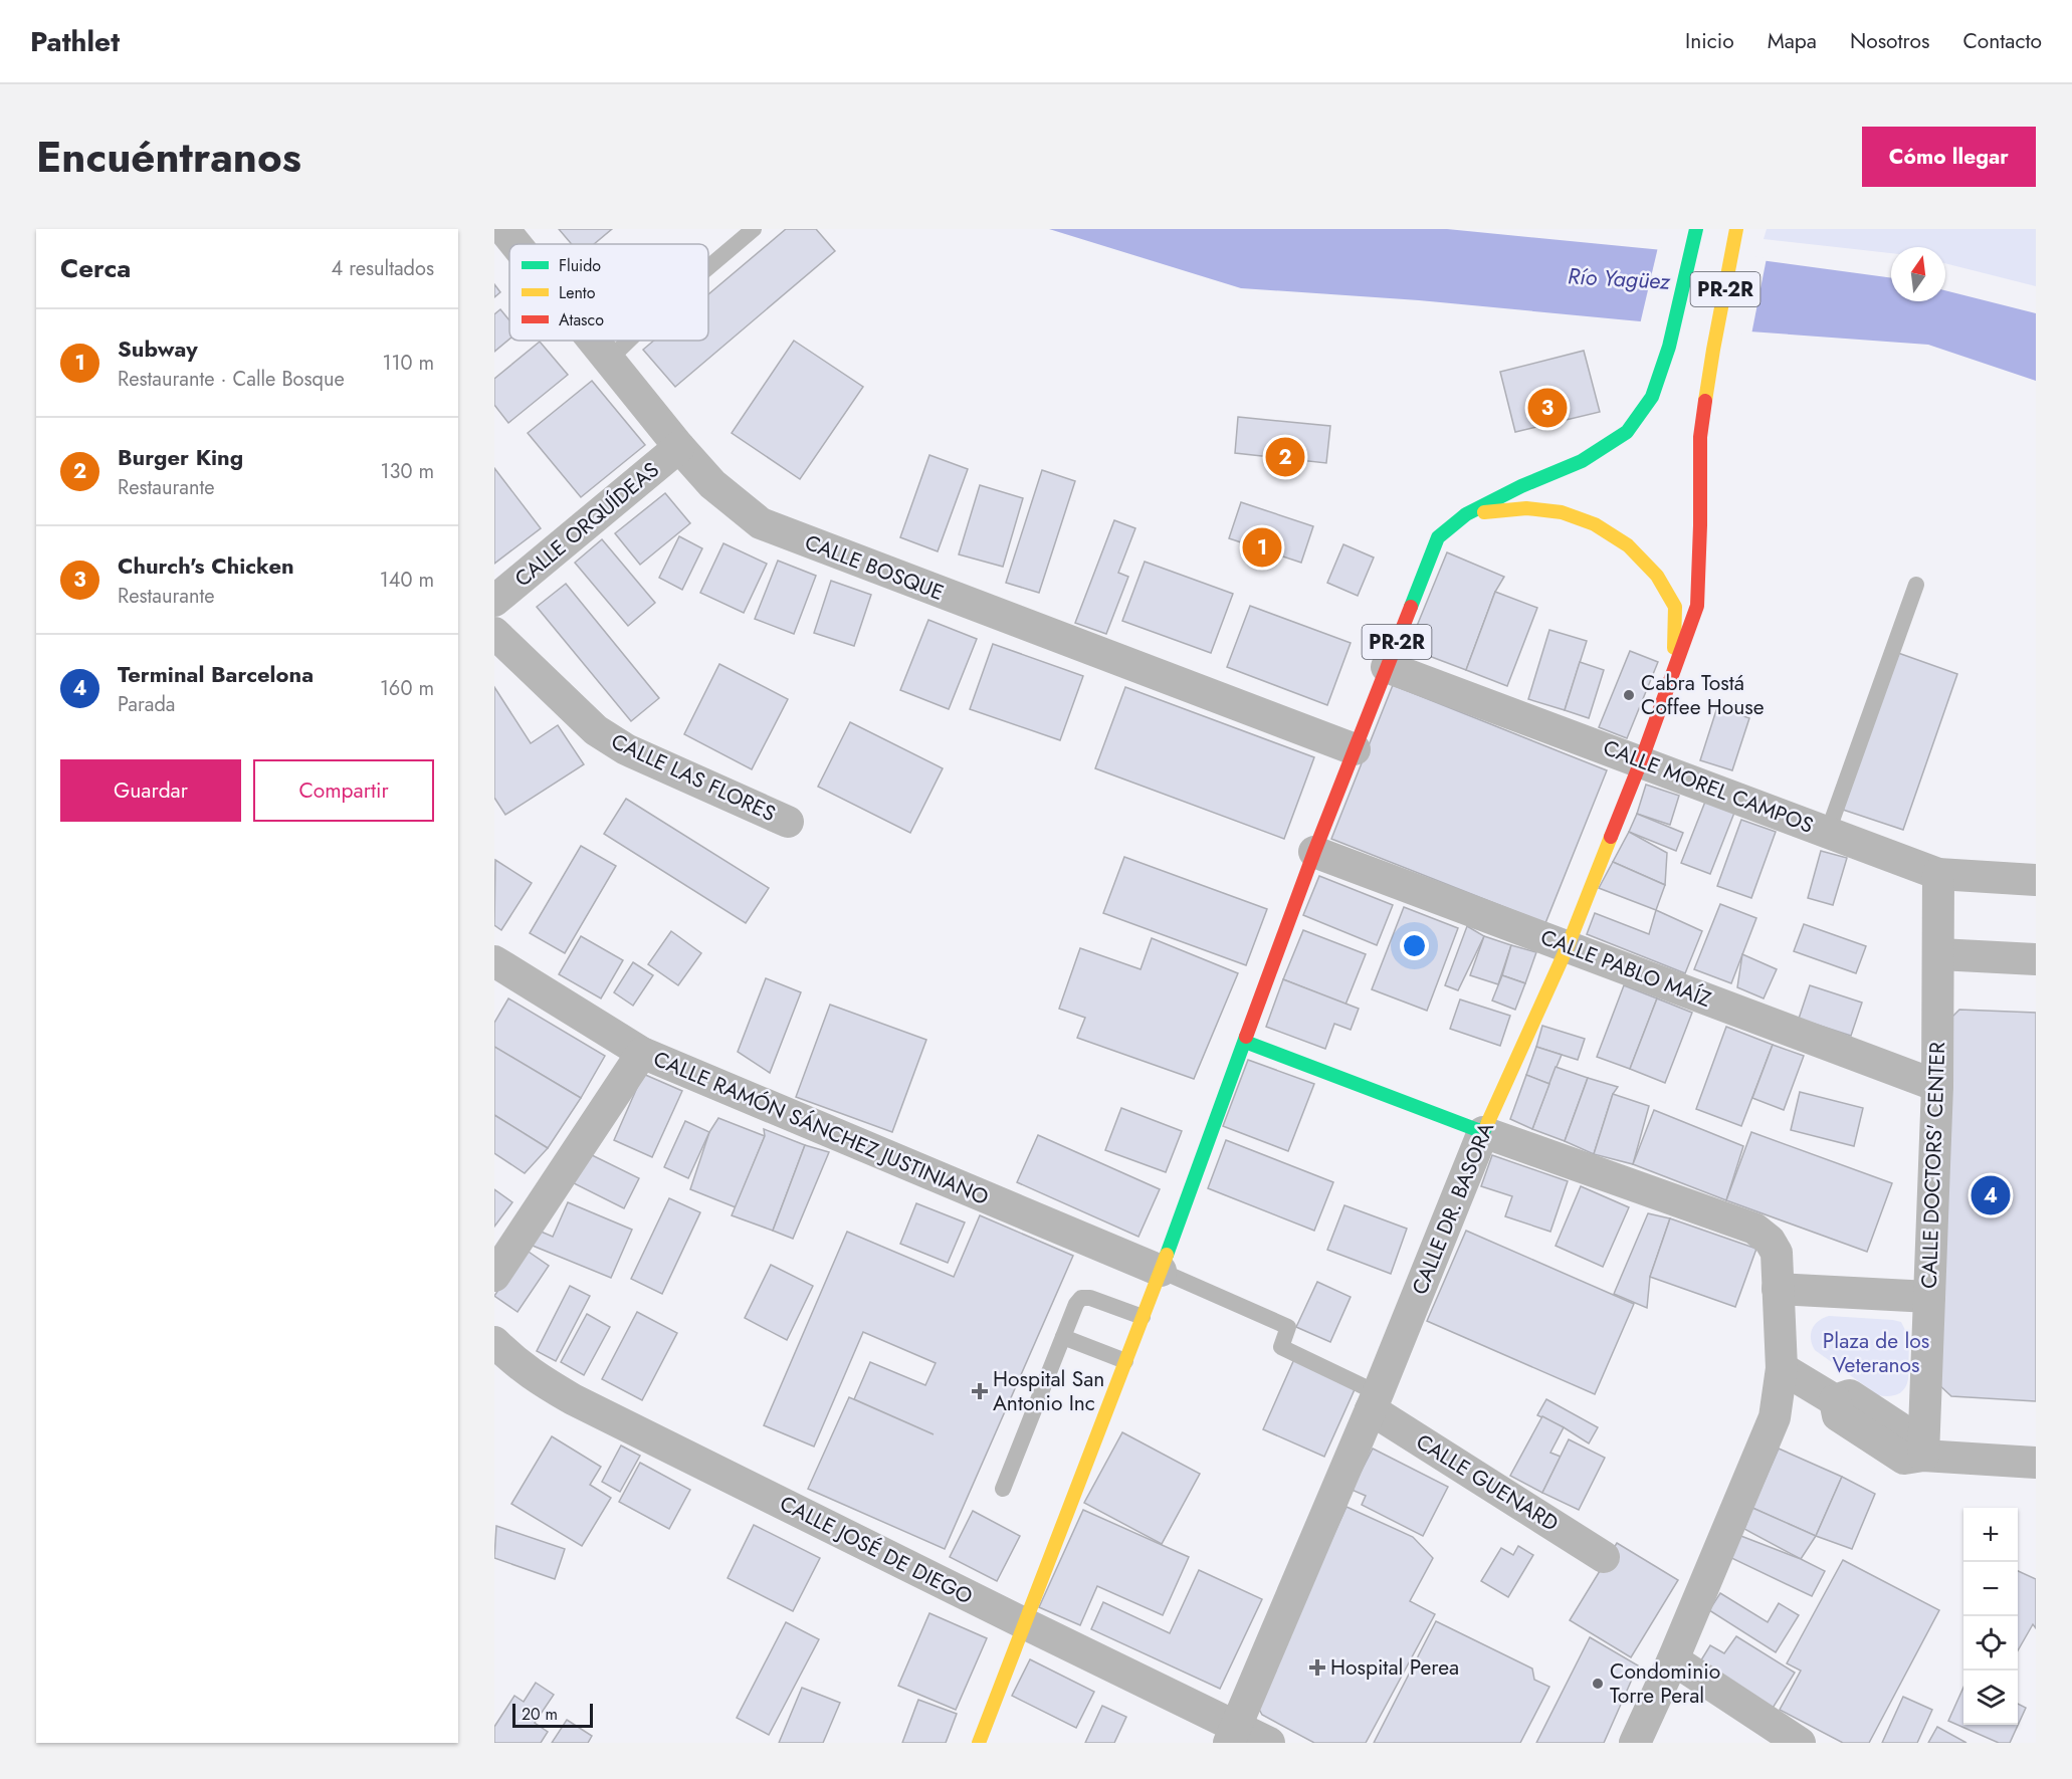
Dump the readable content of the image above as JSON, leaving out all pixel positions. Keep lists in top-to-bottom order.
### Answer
{
  "streets": {
    "main road": ["PR-2R", "CALLE DR. BASORA"],
    "street": [
      "CALLE ORQUÍDEAS",
      "CALLE BOSQUE",
      "CALLE LAS FLORES",
      "CALLE MOREL CAMPOS",
      "CALLE PABLO MAÍZ",
      "CALLE RAMÓN SÁNCHEZ JUSTINIANO",
      "CALLE DOCTORS' CENTER",
      "CALLE GUENARD",
      "CALLE JOSÉ DE DIEGO"
    ]
  },
  "crossings": [
    ["PR-2R", "CALLE BOSQUE"],
    ["PR-2R", "CALLE MOREL CAMPOS"],
    ["PR-2R", "CALLE PABLO MAÍZ"],
    ["PR-2R", "CALLE RAMÓN SÁNCHEZ JUSTINIANO"],
    ["PR-2R", "CALLE DR. BASORA"],
    ["PR-2R", "CALLE JOSÉ DE DIEGO"],
    ["CALLE ORQUÍDEAS", "CALLE BOSQUE"],
    ["CALLE MOREL CAMPOS", "CALLE DOCTORS' CENTER"],
    ["CALLE MOREL CAMPOS", "CALLE DR. BASORA"],
    ["CALLE PABLO MAÍZ", "CALLE DOCTORS' CENTER"],
    ["CALLE PABLO MAÍZ", "CALLE DR. BASORA"],
    ["CALLE DR. BASORA", "CALLE GUENARD"],
    ["CALLE DR. BASORA", "CALLE JOSÉ DE DIEGO"]
  ],
  "water": ["Río Yagüez"],
  "parks": ["Plaza de los Veteranos"],
  "places": {
    "other": ["Cabra Tostá Coffee House", "Condominio Torre Peral"],
    "health": ["Hospital San Antonio Inc", "Hospital Perea"]
  },
  "legend": ["Fluido", "Lento", "Atasco"],
  "scale_bar": "20 m",
  "north": "top",
  "page": {
    "header": "Pathlet",
    "nav": [
      "Inicio",
      "Mapa",
      "Nosotros",
      "Contacto"
    ],
    "title": "Encuéntranos",
    "buttons": [
      "Cómo llegar",
      ["Guardar", "Compartir"]
    ],
    "heading": ["Cerca", "4 resultados"],
    "list": [
      {
        "mark": "1",
        "name": "Subway",
        "note": "Restaurante · Calle Bosque",
        "value": "110 m"
      },
      {
        "mark": "2",
        "name": "Burger King",
        "note": "Restaurante",
        "value": "130 m"
      },
      {
        "mark": "3",
        "name": "Church's Chicken",
        "note": "Restaurante",
        "value": "140 m"
      },
      {
        "mark": "4",
        "name": "Terminal Barcelona",
        "note": "Parada",
        "value": "160 m"
      }
    ],
    "pins": [
      "3",
      "2",
      "1",
      "4"
    ],
    "map_buttons": ["+", "−"],
    "scale": "20 m"
  }
}
